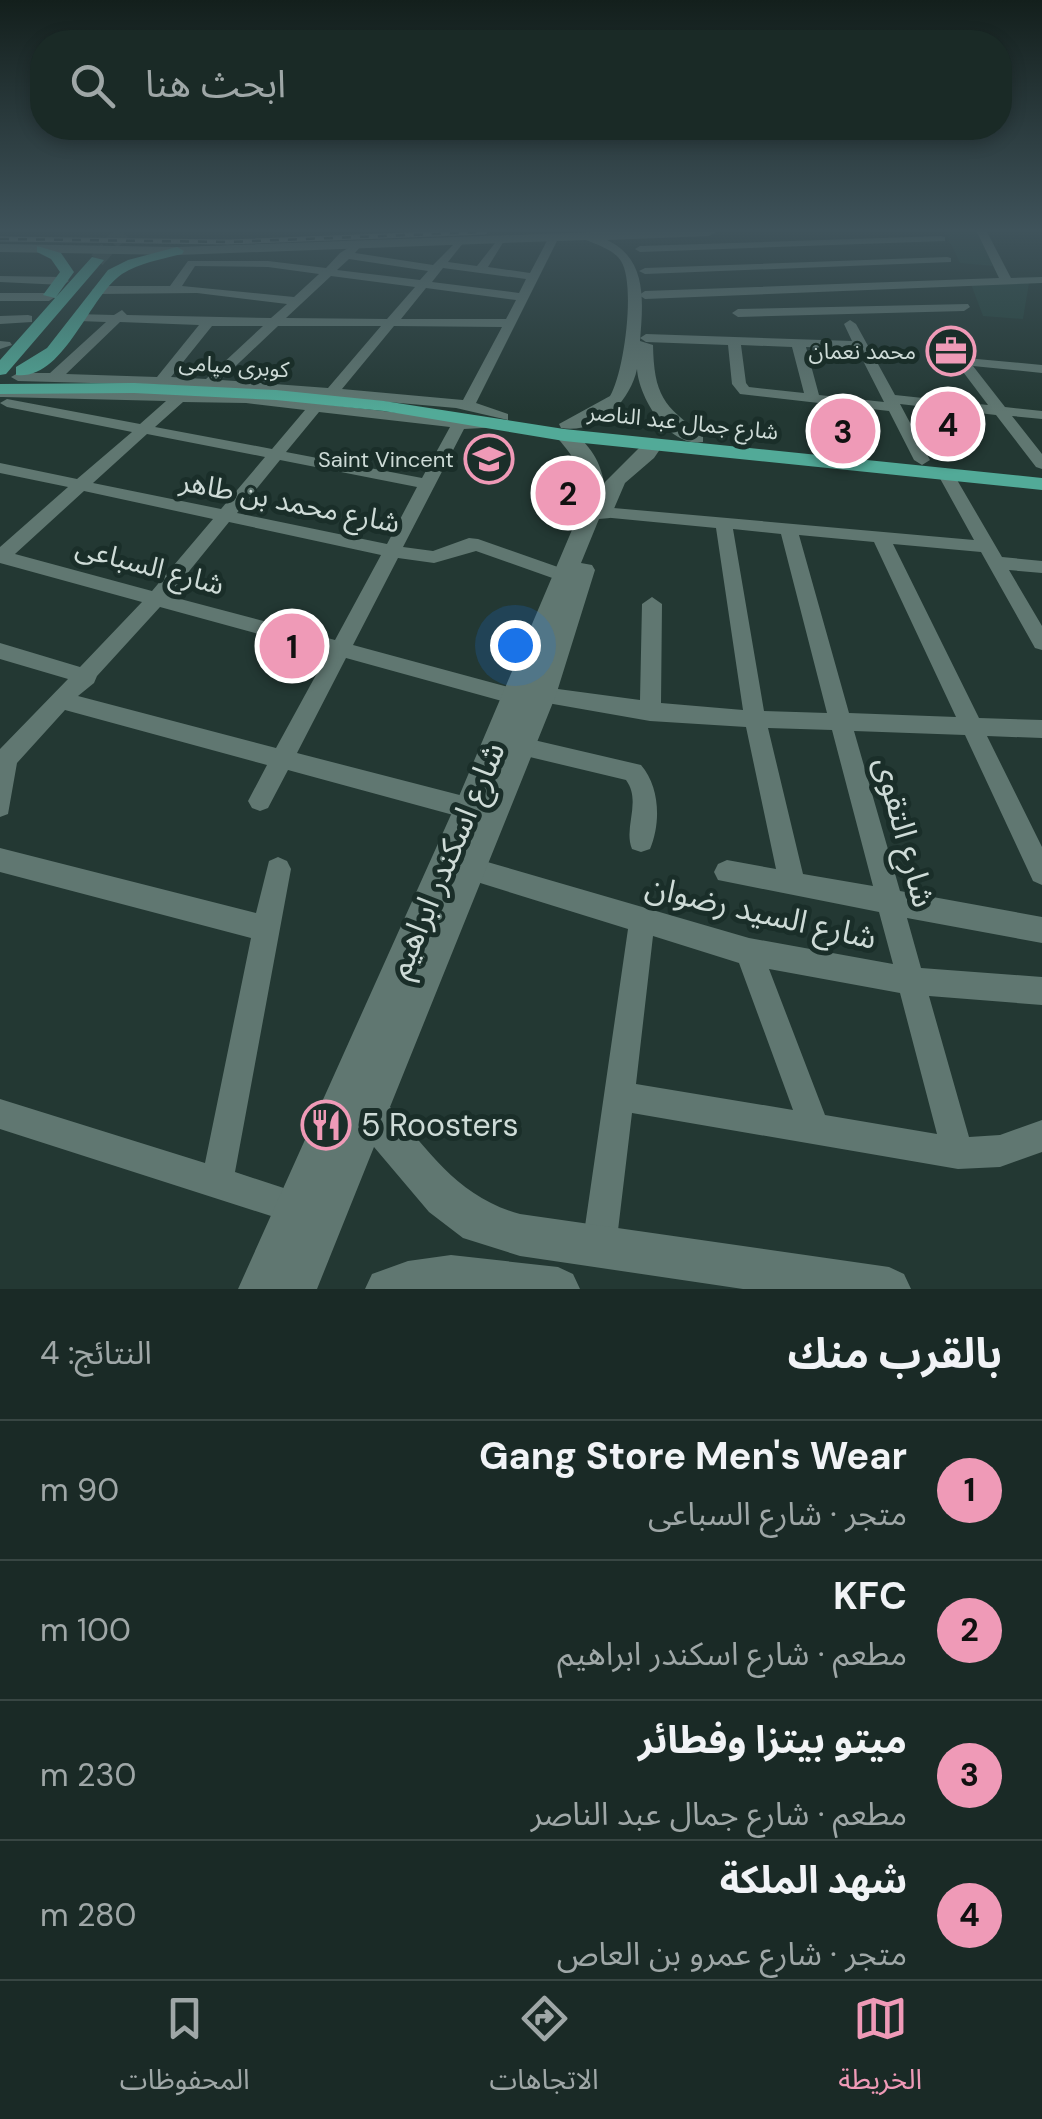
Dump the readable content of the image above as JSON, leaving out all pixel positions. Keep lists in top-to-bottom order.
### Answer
{
  "streets": {
    "main road": ["كوبرى ميامى", "شارع جمال عبد الناصر"],
    "street": [
      "شارع محمد بن طاهر",
      "شارع السباعى",
      "شارع التقوى",
      "شارع اسكندر ابراهيم",
      "شارع السيد رضوان"
    ]
  },
  "crossings": [
    ["كوبرى ميامى", "شارع جمال عبد الناصر"],
    ["شارع جمال عبد الناصر", "شارع اسكندر ابراهيم"],
    ["شارع محمد بن طاهر", "شارع اسكندر ابراهيم"],
    ["شارع السباعى", "شارع التقوى"],
    ["شارع السباعى", "شارع اسكندر ابراهيم"],
    ["شارع التقوى", "شارع السيد رضوان"],
    ["شارع اسكندر ابراهيم", "شارع السيد رضوان"]
  ],
  "places": {
    "office": ["محمد نعمان"],
    "school or university": ["Saint Vincent"],
    "restaurant": ["5 Roosters"]
  },
  "page": {
    "search": "ابحث هنا",
    "pins": [
      "4",
      "3",
      "2",
      "1"
    ],
    "heading": ["بالقرب منك", "النتائج: 4"],
    "list": [
      {
        "mark": "1",
        "name": "Gang Store Men's Wear",
        "note": "متجر · شارع السباعى",
        "value": "90 m"
      },
      {
        "mark": "2",
        "name": "KFC",
        "note": "مطعم · شارع اسكندر ابراهيم",
        "value": "100 m"
      },
      {
        "mark": "3",
        "name": "ميتو بيتزا وفطائر",
        "note": "مطعم · شارع جمال عبد الناصر",
        "value": "230 m"
      },
      {
        "mark": "4",
        "name": "شهد الملكة",
        "note": "متجر · شارع عمرو بن العاص",
        "value": "280 m"
      }
    ],
    "nav": ["الخريطة", "الاتجاهات", "المحفوظات"]
  }
}
